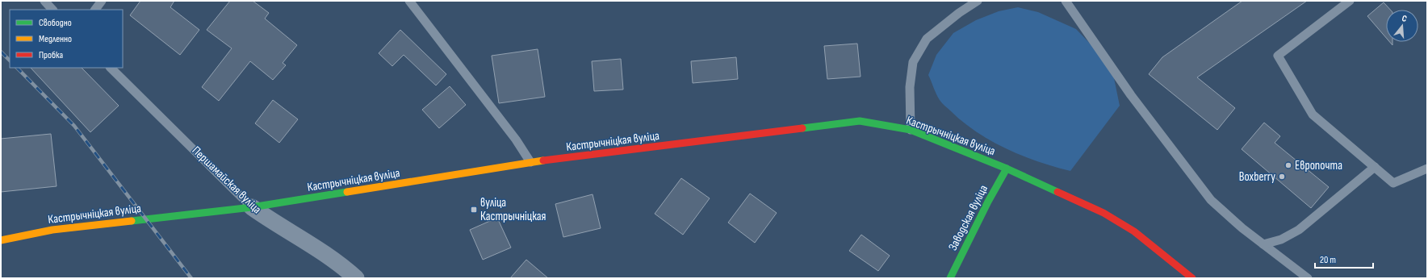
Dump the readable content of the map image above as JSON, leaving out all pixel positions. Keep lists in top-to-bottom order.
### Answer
{
  "streets": {
    "main road": ["Кастрычніцкая вуліца", "Заводская вуліца"],
    "street": ["Першамайская вуліца"]
  },
  "crossings": [
    ["Кастрычніцкая вуліца", "Першамайская вуліца"],
    ["Кастрычніцкая вуліца", "Заводская вуліца"]
  ],
  "places": {
    "other": ["Европочта", "Boxberry"],
    "transit": ["вуліца Кастрычніцкая"]
  },
  "legend": ["Свободно", "Медленно", "Пробка"],
  "scale_bar": "20 m",
  "north": "top"
}
